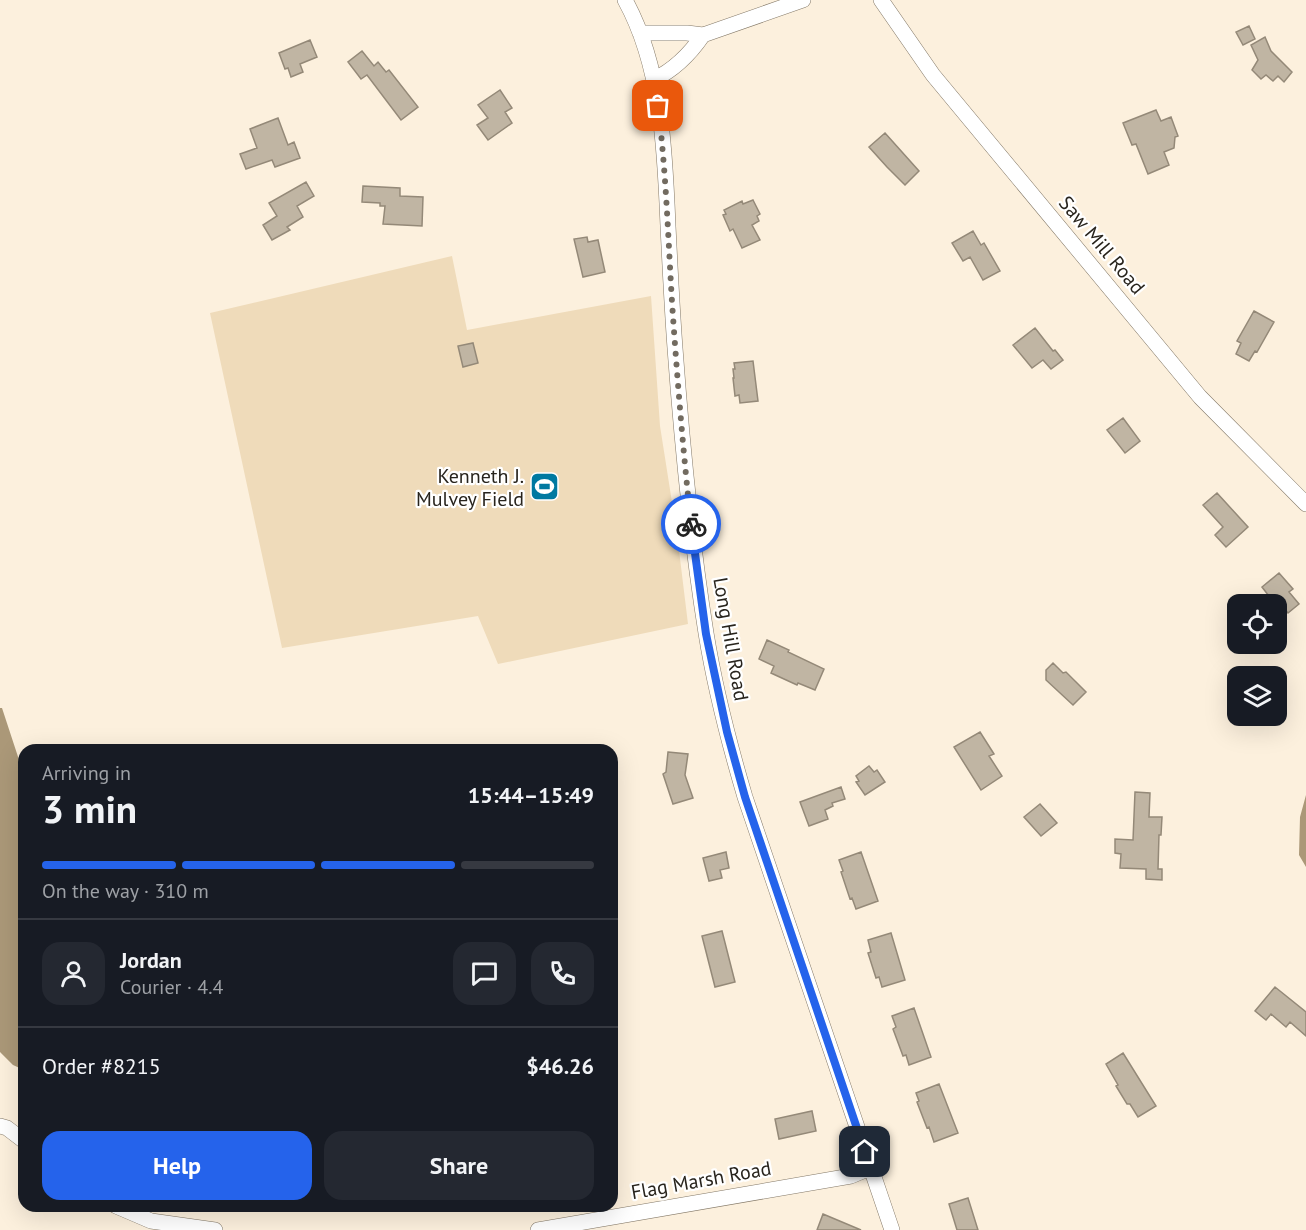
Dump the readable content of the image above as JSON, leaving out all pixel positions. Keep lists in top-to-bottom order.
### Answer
{
  "streets": {
    "street": ["Saw Mill Road", "Long Hill Road", "Flag Marsh Road"]
  },
  "crossings": [
    ["Long Hill Road", "Flag Marsh Road"]
  ],
  "places": {
    "sports": ["Kenneth J. Mulvey Field"]
  },
  "page": {
    "heading": ["3 min", "Arriving in", "15:44–15:49"],
    "panel": [
      "Jordan",
      "Courier · 4.4",
      "Order #8215",
      "$46.26"
    ],
    "bar": "On the way · 310 m",
    "buttons": ["Help", "Share"]
  }
}
